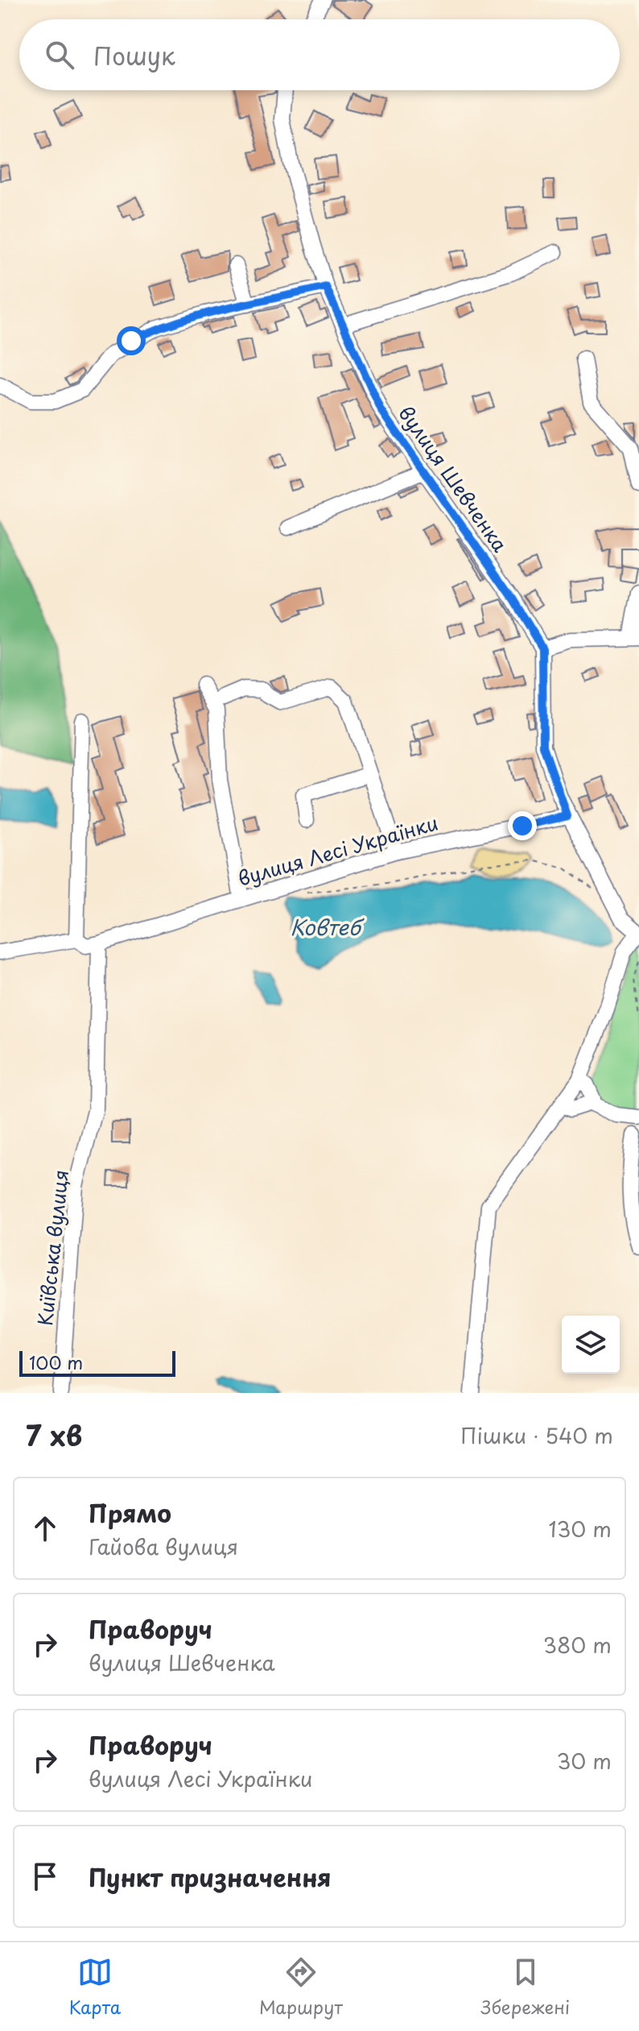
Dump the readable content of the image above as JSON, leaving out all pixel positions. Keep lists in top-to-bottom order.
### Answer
{
  "streets": {
    "street": ["вулиця Шевченка", "вулиця Лесі Українки", "Київська вулиця"]
  },
  "crossings": [
    ["вулиця Лесі Українки", "Київська вулиця"]
  ],
  "water": ["Ковтеб"],
  "scale_bar": "100 m",
  "page": {
    "search": "Пошук",
    "scale": "100 m",
    "heading": ["7 хв", "Пішки · 540 m"],
    "list": [
      ["Прямо", "Гайова вулиця", "130 m"],
      ["Праворуч", "вулиця Шевченка", "380 m"],
      ["Праворуч", "вулиця Лесі Українки", "30 m"],
      "Пункт призначення"
    ],
    "nav": ["Карта", "Маршрут", "Збережені"]
  }
}
